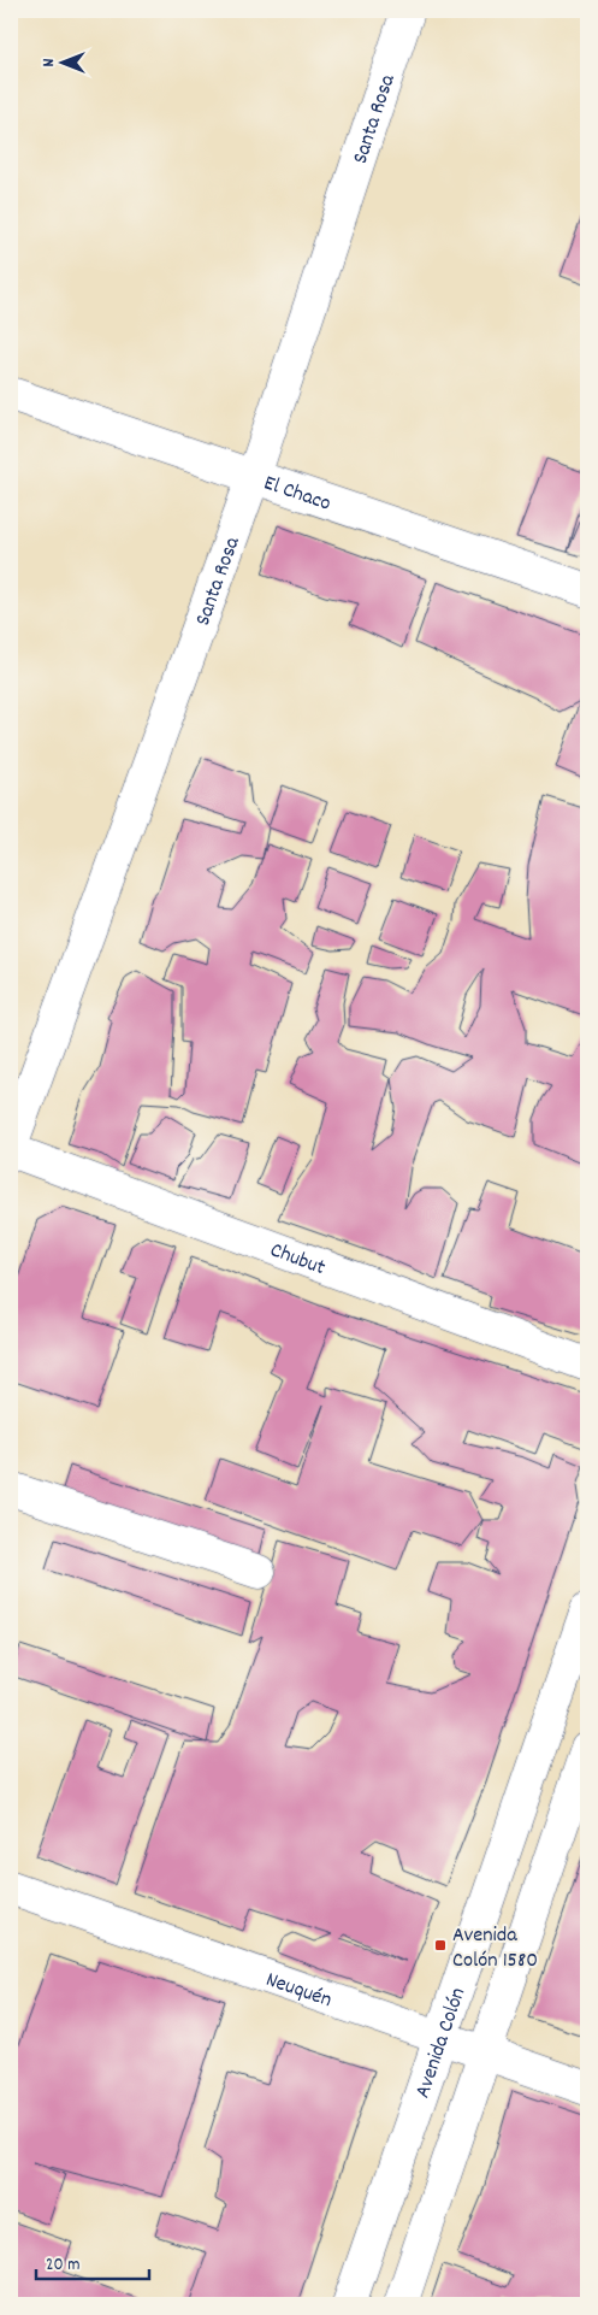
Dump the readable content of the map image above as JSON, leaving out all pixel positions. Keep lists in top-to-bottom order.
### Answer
{
  "streets": {
    "street": [
      "Santa Rosa",
      "El Chaco",
      "Chubut",
      "Neuquén",
      "Avenida Colón"
    ]
  },
  "crossings": [
    ["Santa Rosa", "El Chaco"],
    ["Neuquén", "Avenida Colón"]
  ],
  "places": {
    "transit": ["Avenida Colón 1580"]
  },
  "scale_bar": "20 m",
  "north": "left"
}
